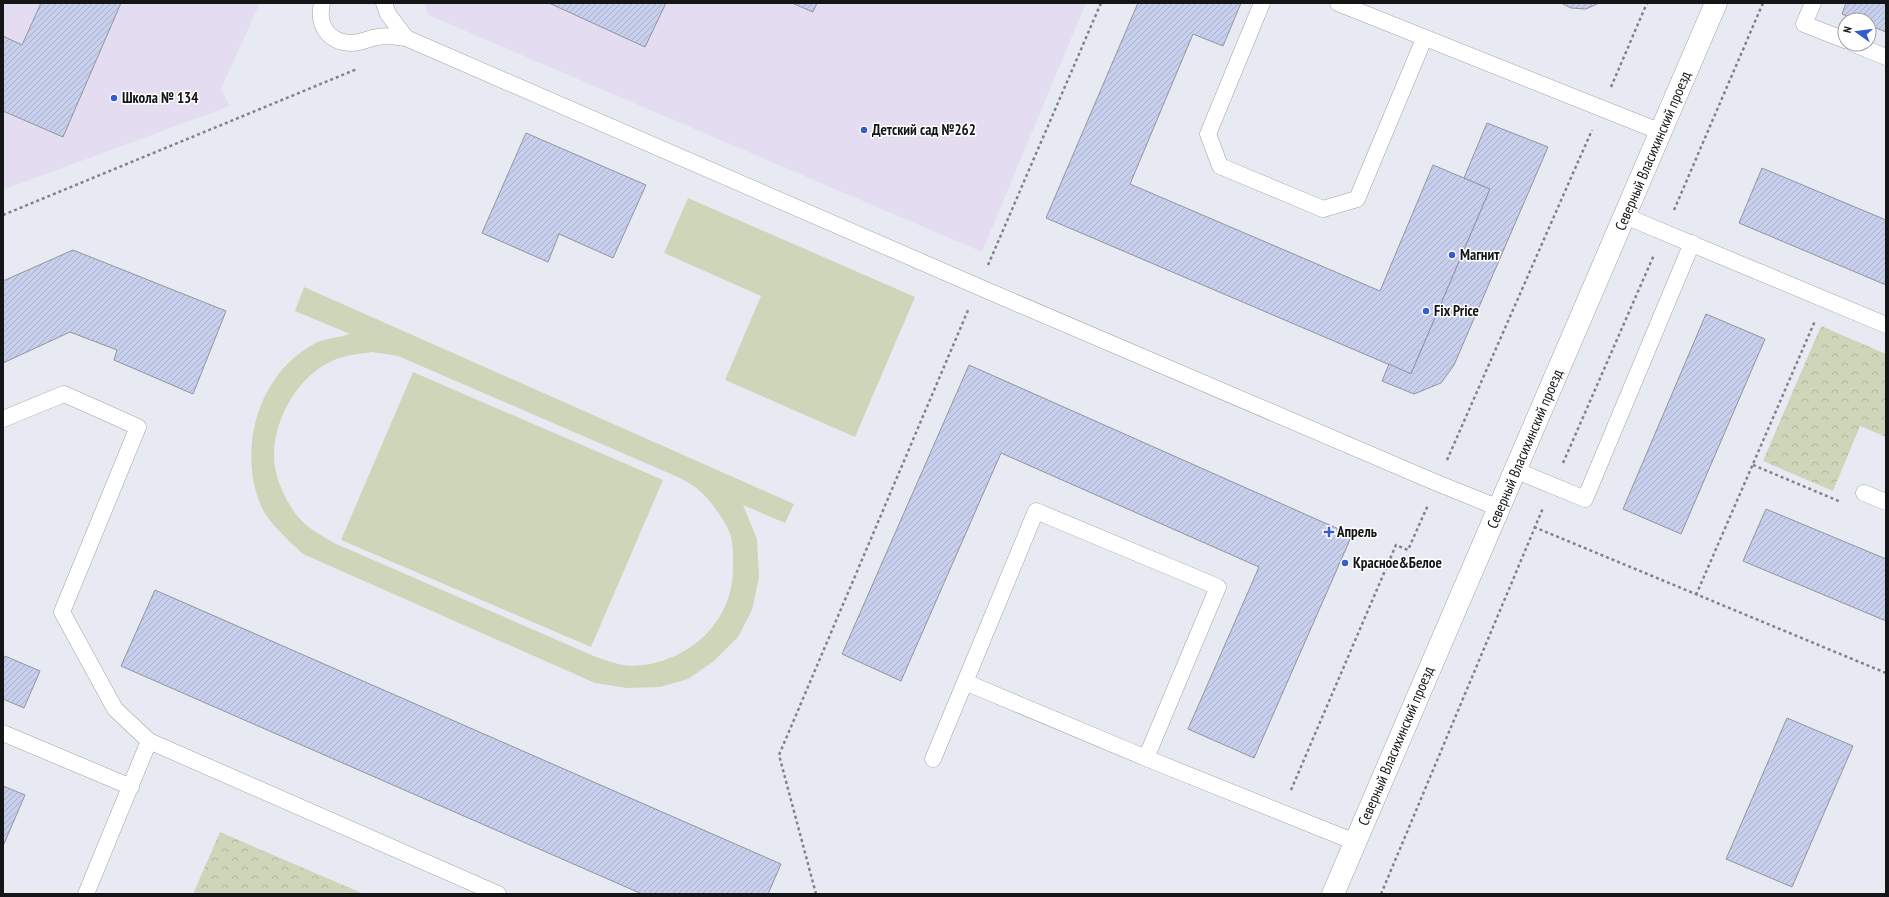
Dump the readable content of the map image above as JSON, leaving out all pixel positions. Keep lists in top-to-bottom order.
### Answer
{
  "streets": {
    "street": ["Северный Власихинский проезд"]
  },
  "places": {
    "other": [
      "Школа № 134",
      "Детский сад №262",
      "Магнит",
      "Fix Price",
      "Красное&Белое"
    ],
    "health": ["Апрель"]
  },
  "north": "left"
}
